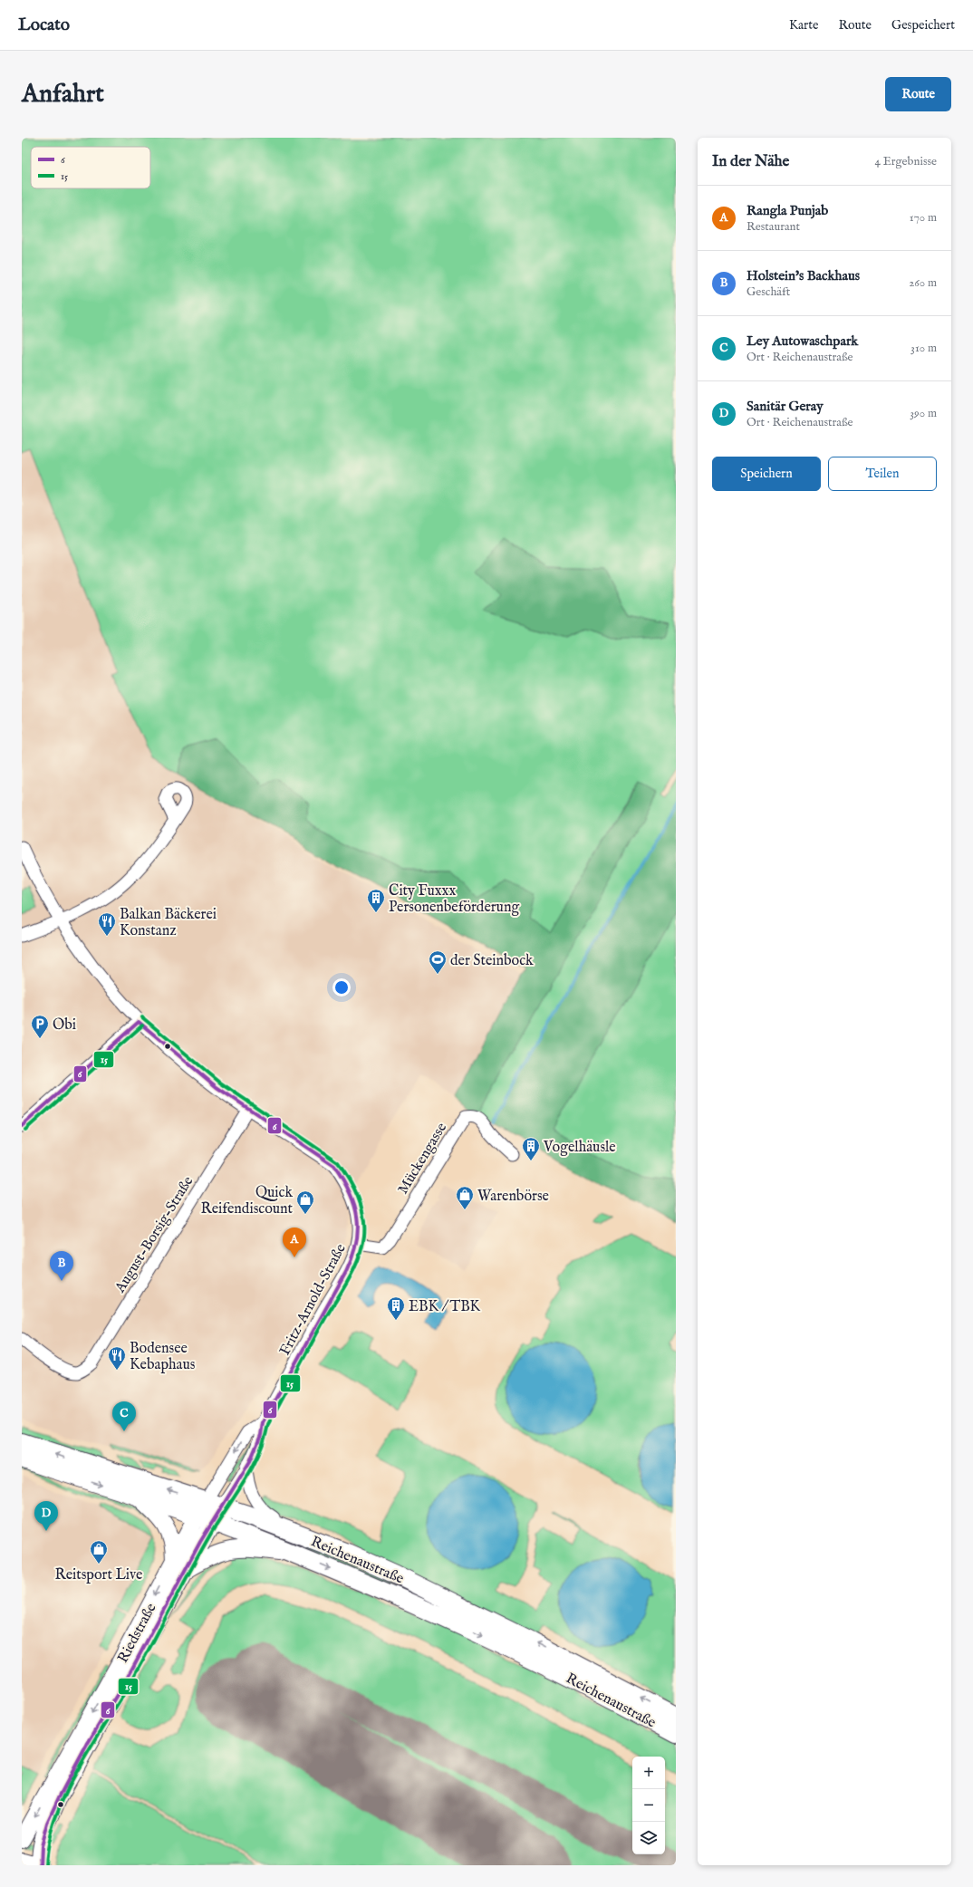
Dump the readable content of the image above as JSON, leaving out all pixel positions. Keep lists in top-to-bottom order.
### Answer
{
  "streets": {
    "main road": ["Reichenaustraße"],
    "street": [
      "Mückengasse",
      "August-Borsig-Straße",
      "Fritz-Arnold-Straße",
      "Riedstraße"
    ]
  },
  "crossings": [
    ["Mückengasse", "Fritz-Arnold-Straße"],
    ["August-Borsig-Straße", "Fritz-Arnold-Straße"],
    ["Fritz-Arnold-Straße", "Reichenaustraße"],
    ["Fritz-Arnold-Straße", "Riedstraße"],
    ["Reichenaustraße", "Riedstraße"]
  ],
  "places": {
    "building": ["City Fuxxx Personenbeförderung", "Vogelhäusle", "EBK / TBK"],
    "restaurant": ["Balkan Bäckerei Konstanz", "Bodensee Kebaphaus"],
    "sports": ["der Steinbock"],
    "parking": ["Obi"],
    "shop": ["Warenbörse", "Quick Reifendiscount", "Reitsport Live"]
  },
  "lines": ["transit line 15", "transit line 6"],
  "legend": ["6", "15"],
  "page": {
    "header": "Locato",
    "nav": ["Karte", "Route", "Gespeichert"],
    "buttons": [
      "Route",
      ["Speichern", "Teilen"]
    ],
    "title": "Anfahrt",
    "heading": ["In der Nähe", "4 Ergebnisse"],
    "list": [
      {
        "mark": "A",
        "name": "Rangla Punjab",
        "note": "Restaurant",
        "value": "170 m"
      },
      {
        "mark": "B",
        "name": "Holstein's Backhaus",
        "note": "Geschäft",
        "value": "260 m"
      },
      {
        "mark": "C",
        "name": "Ley Autowaschpark",
        "note": "Ort · Reichenaustraße",
        "value": "310 m"
      },
      {
        "mark": "D",
        "name": "Sanitär Geray",
        "note": "Ort · Reichenaustraße",
        "value": "390 m"
      }
    ],
    "pins": [
      "A",
      "B",
      "C",
      "D"
    ],
    "map_buttons": ["+", "−"]
  }
}
